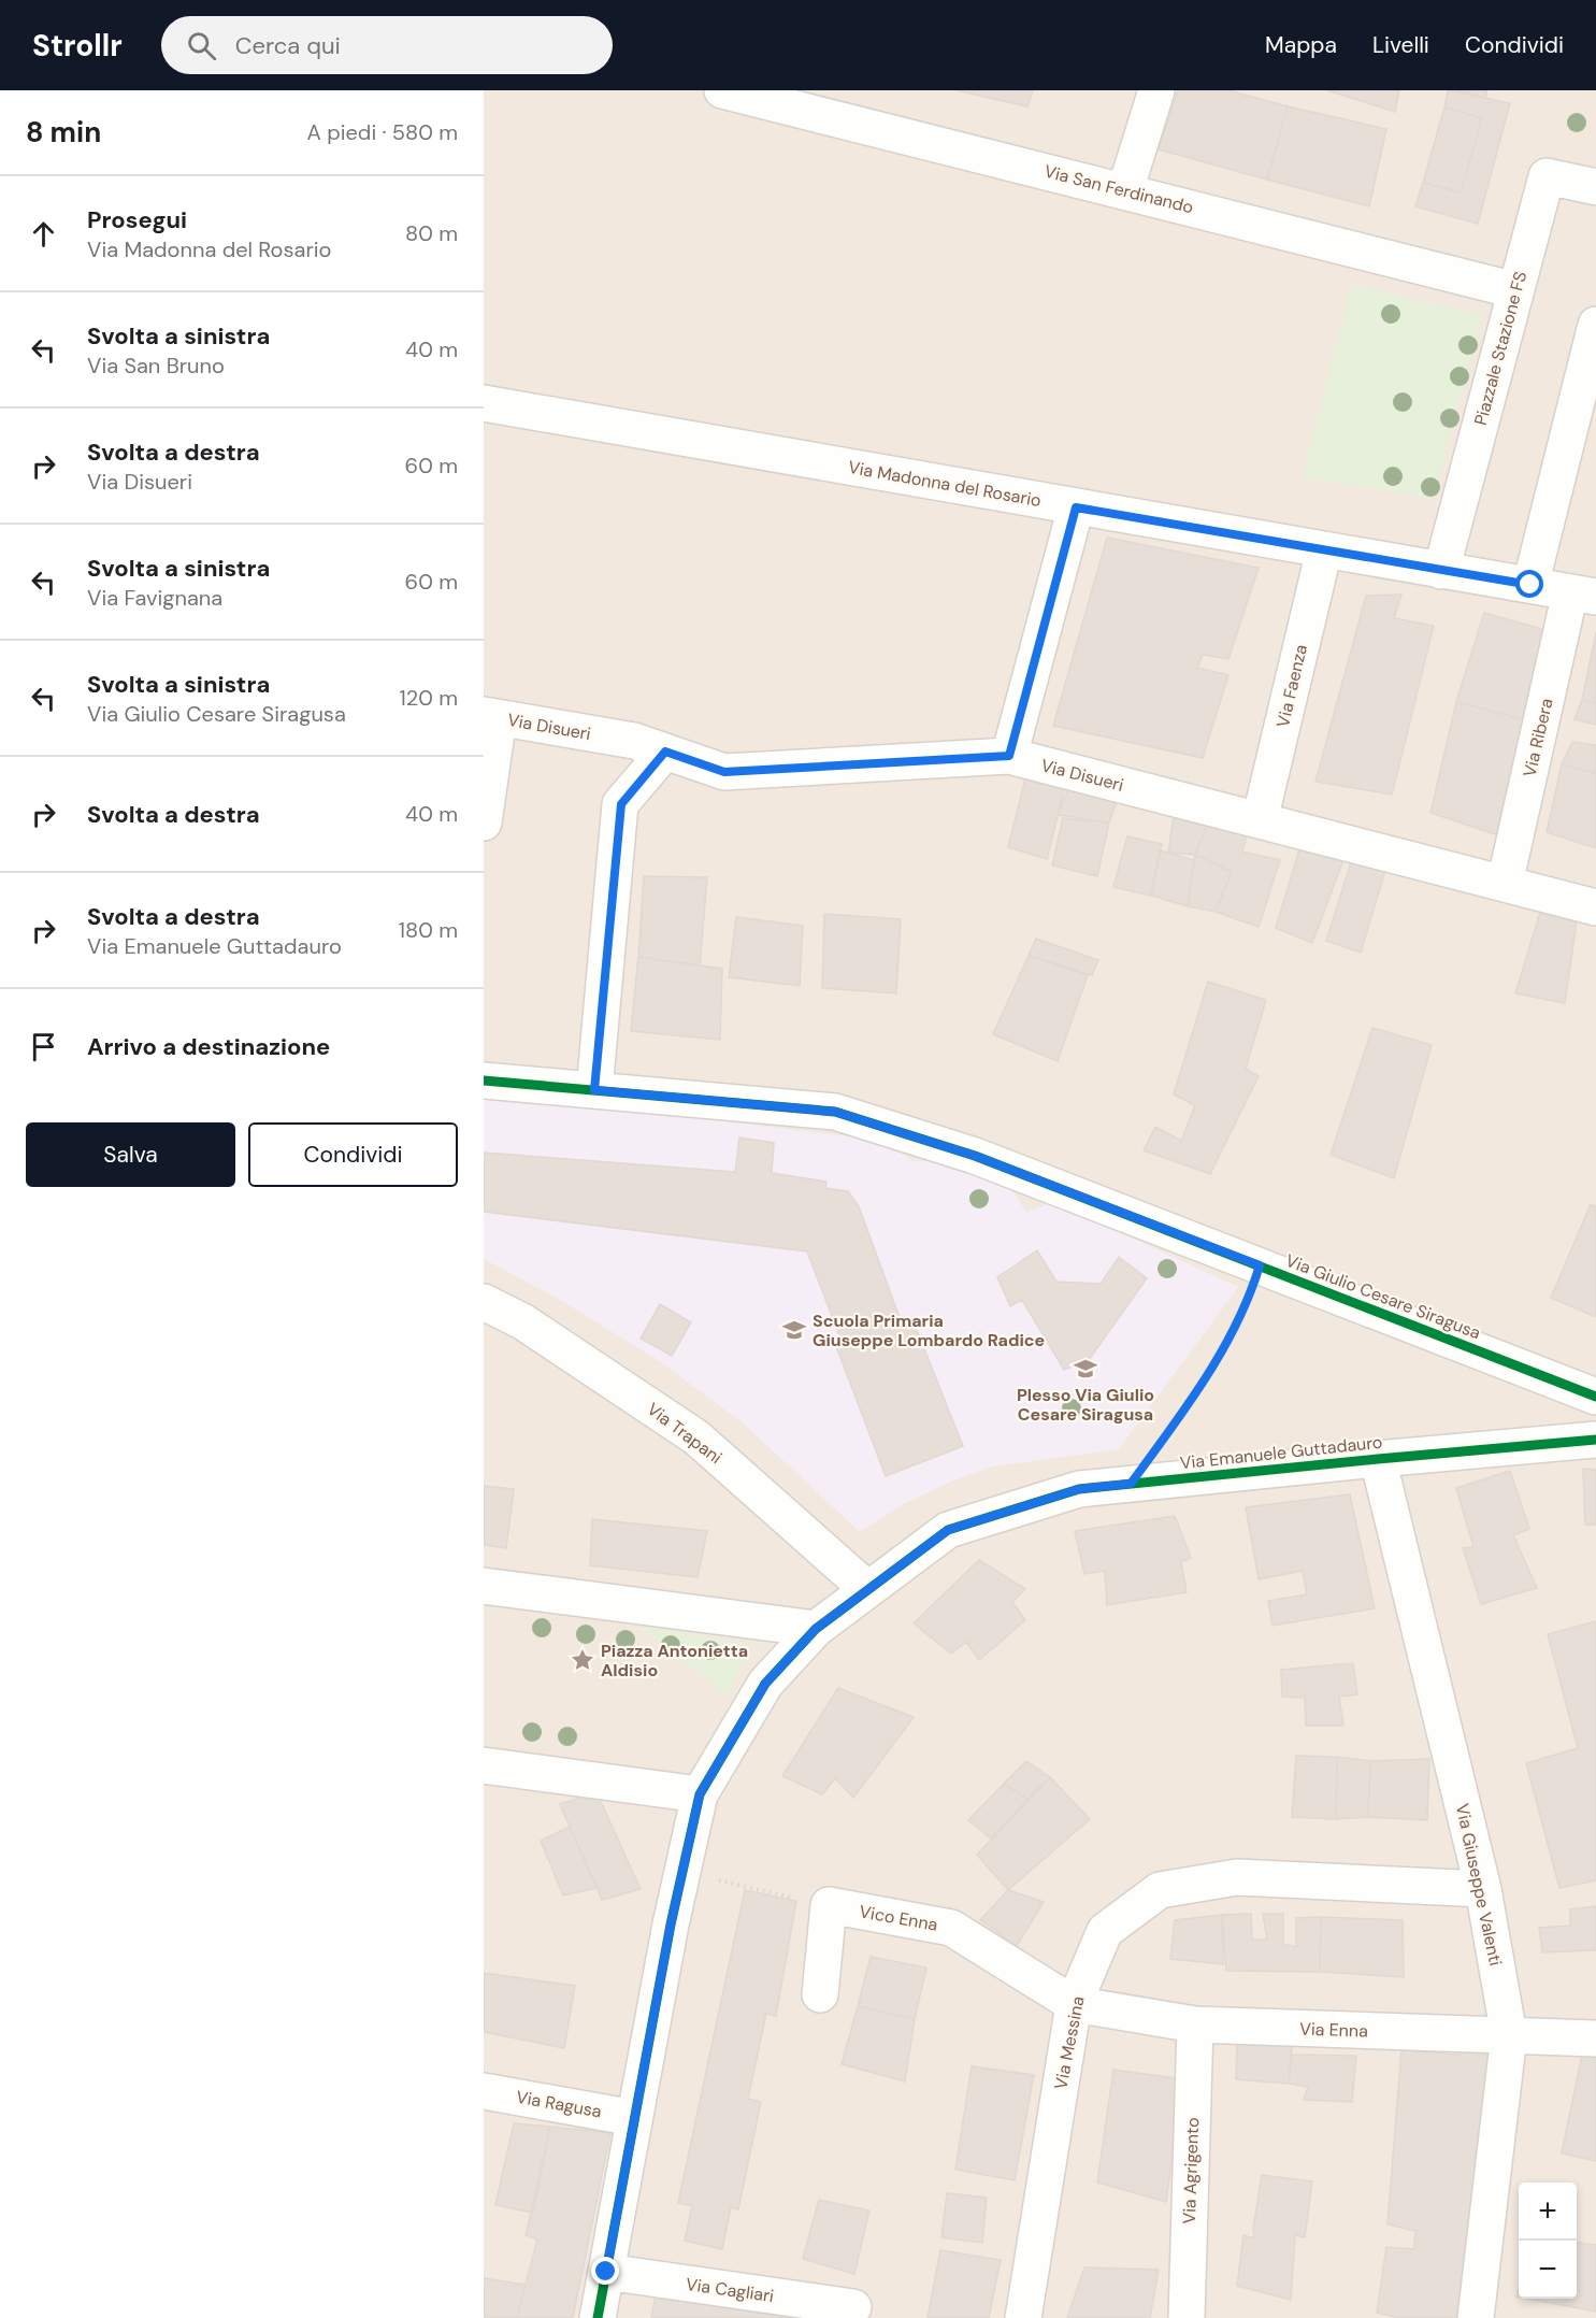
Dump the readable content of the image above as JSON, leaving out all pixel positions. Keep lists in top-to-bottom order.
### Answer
{
  "streets": {
    "street": [
      "Via San Ferdinando",
      "Piazzale Stazione FS",
      "Via Madonna del Rosario",
      "Via Faenza",
      "Via Disueri",
      "Via Ribera",
      "Via Giulio Cesare Siragusa",
      "Via Trapani",
      "Via Emanuele Guttadauro",
      "Via Giuseppe Valenti",
      "Vico Enna",
      "Via Enna",
      "Via Messina",
      "Via Ragusa",
      "Via Agrigento",
      "Via Cagliari"
    ]
  },
  "crossings": [
    ["Via San Ferdinando", "Piazzale Stazione FS"],
    ["Piazzale Stazione FS", "Via Madonna del Rosario"],
    ["Via Madonna del Rosario", "Via Faenza"],
    ["Via Madonna del Rosario", "Via Ribera"],
    ["Via Faenza", "Via Disueri"],
    ["Via Disueri", "Via Ribera"],
    ["Via Trapani", "Via Emanuele Guttadauro"],
    ["Via Emanuele Guttadauro", "Via Giuseppe Valenti"],
    ["Via Emanuele Guttadauro", "Via Ragusa"],
    ["Via Emanuele Guttadauro", "Via Cagliari"],
    ["Via Giuseppe Valenti", "Via Enna"],
    ["Via Giuseppe Valenti", "Via Messina"],
    ["Vico Enna", "Via Enna"],
    ["Vico Enna", "Via Messina"],
    ["Via Enna", "Via Messina"],
    ["Via Enna", "Via Agrigento"]
  ],
  "places": {
    "school or university": ["Scuola Primaria Giuseppe Lombardo Radice", "Plesso Via Giulio Cesare Siragusa"],
    "place": ["Piazza Antonietta Aldisio"]
  },
  "page": {
    "header": "Strollr",
    "search": "Cerca qui",
    "nav": ["Mappa", "Livelli", "Condividi"],
    "heading": ["8 min", "A piedi · 580 m"],
    "list": [
      ["Prosegui", "Via Madonna del Rosario", "80 m"],
      ["Svolta a sinistra", "Via San Bruno", "40 m"],
      ["Svolta a destra", "Via Disueri", "60 m"],
      ["Svolta a sinistra", "Via Favignana", "60 m"],
      ["Svolta a sinistra", "Via Giulio Cesare Siragusa", "120 m"],
      ["Svolta a destra", "40 m"],
      ["Svolta a destra", "Via Emanuele Guttadauro", "180 m"],
      "Arrivo a destinazione"
    ],
    "buttons": ["Salva", "Condividi"],
    "map_buttons": ["+", "−"]
  }
}
